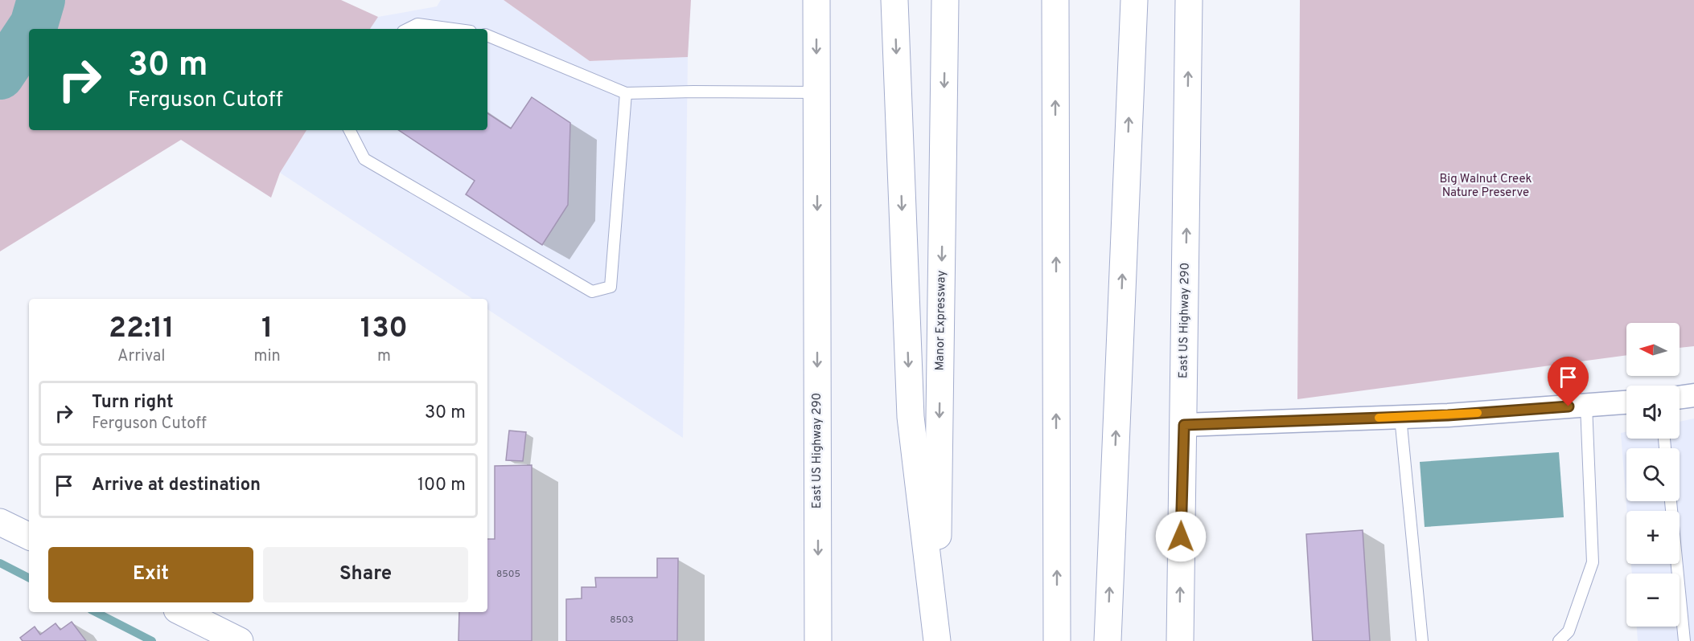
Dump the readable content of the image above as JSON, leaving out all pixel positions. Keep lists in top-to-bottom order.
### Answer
{
  "streets": {
    "main road": ["Manor Expressway", "East US Highway 290"]
  },
  "parks": ["Big Walnut Creek Nature Preserve"],
  "house_numbers": ["8505", "8503"],
  "north": "left",
  "page": {
    "turn": ["30 m", "Ferguson Cutoff"],
    "eta": [
      "22:11",
      "Arrival",
      "1",
      "min",
      "130",
      "m"
    ],
    "map_buttons": ["+", "−"],
    "list": [
      {
        "name": "Turn right",
        "note": "Ferguson Cutoff",
        "value": "30 m"
      },
      {
        "name": "Arrive at destination",
        "value": "100 m"
      }
    ],
    "buttons": ["Exit", "Share"]
  }
}
